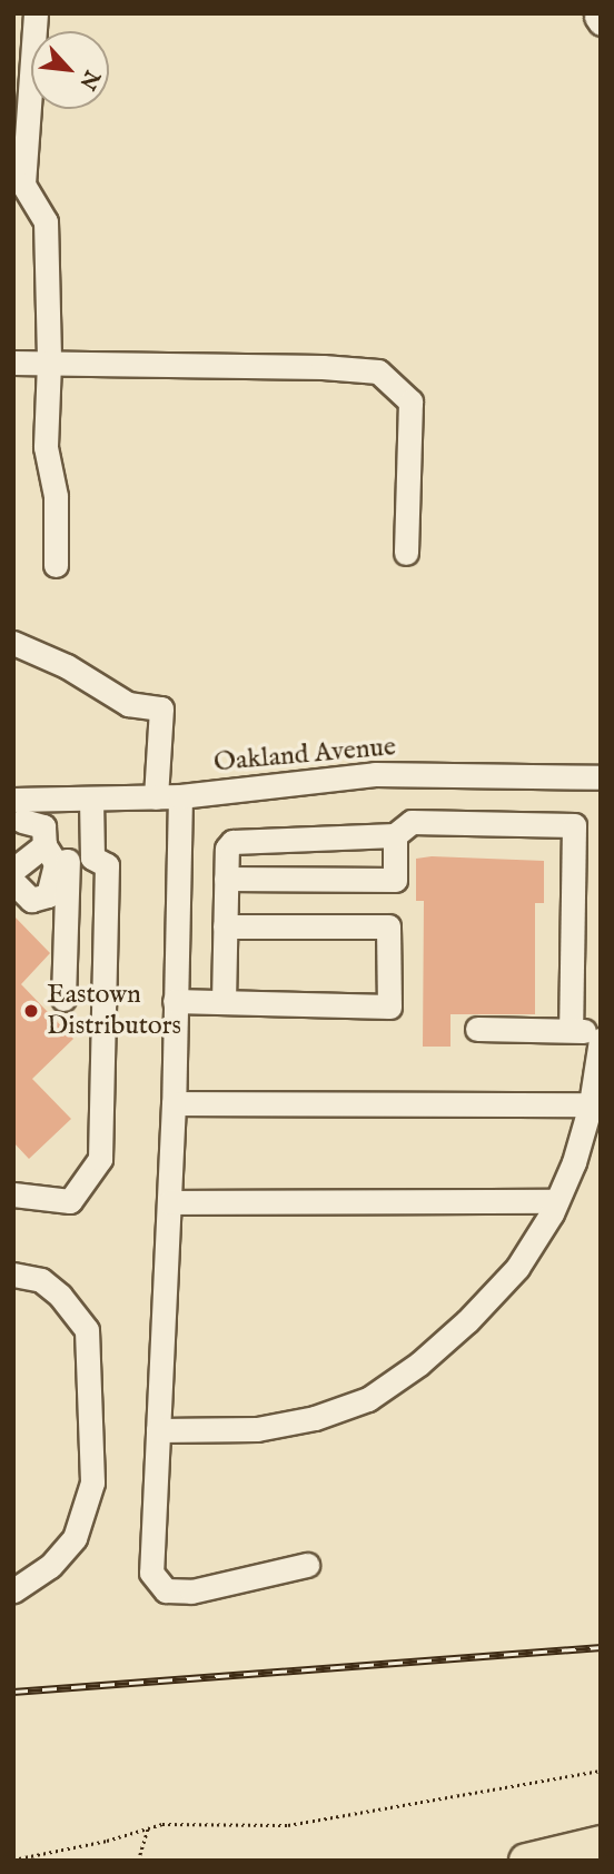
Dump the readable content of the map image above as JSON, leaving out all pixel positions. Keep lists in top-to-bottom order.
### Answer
{
  "streets": {
    "street": ["Oakland Avenue"]
  },
  "places": ["Eastown Distributors"],
  "north": "bottom right"
}
